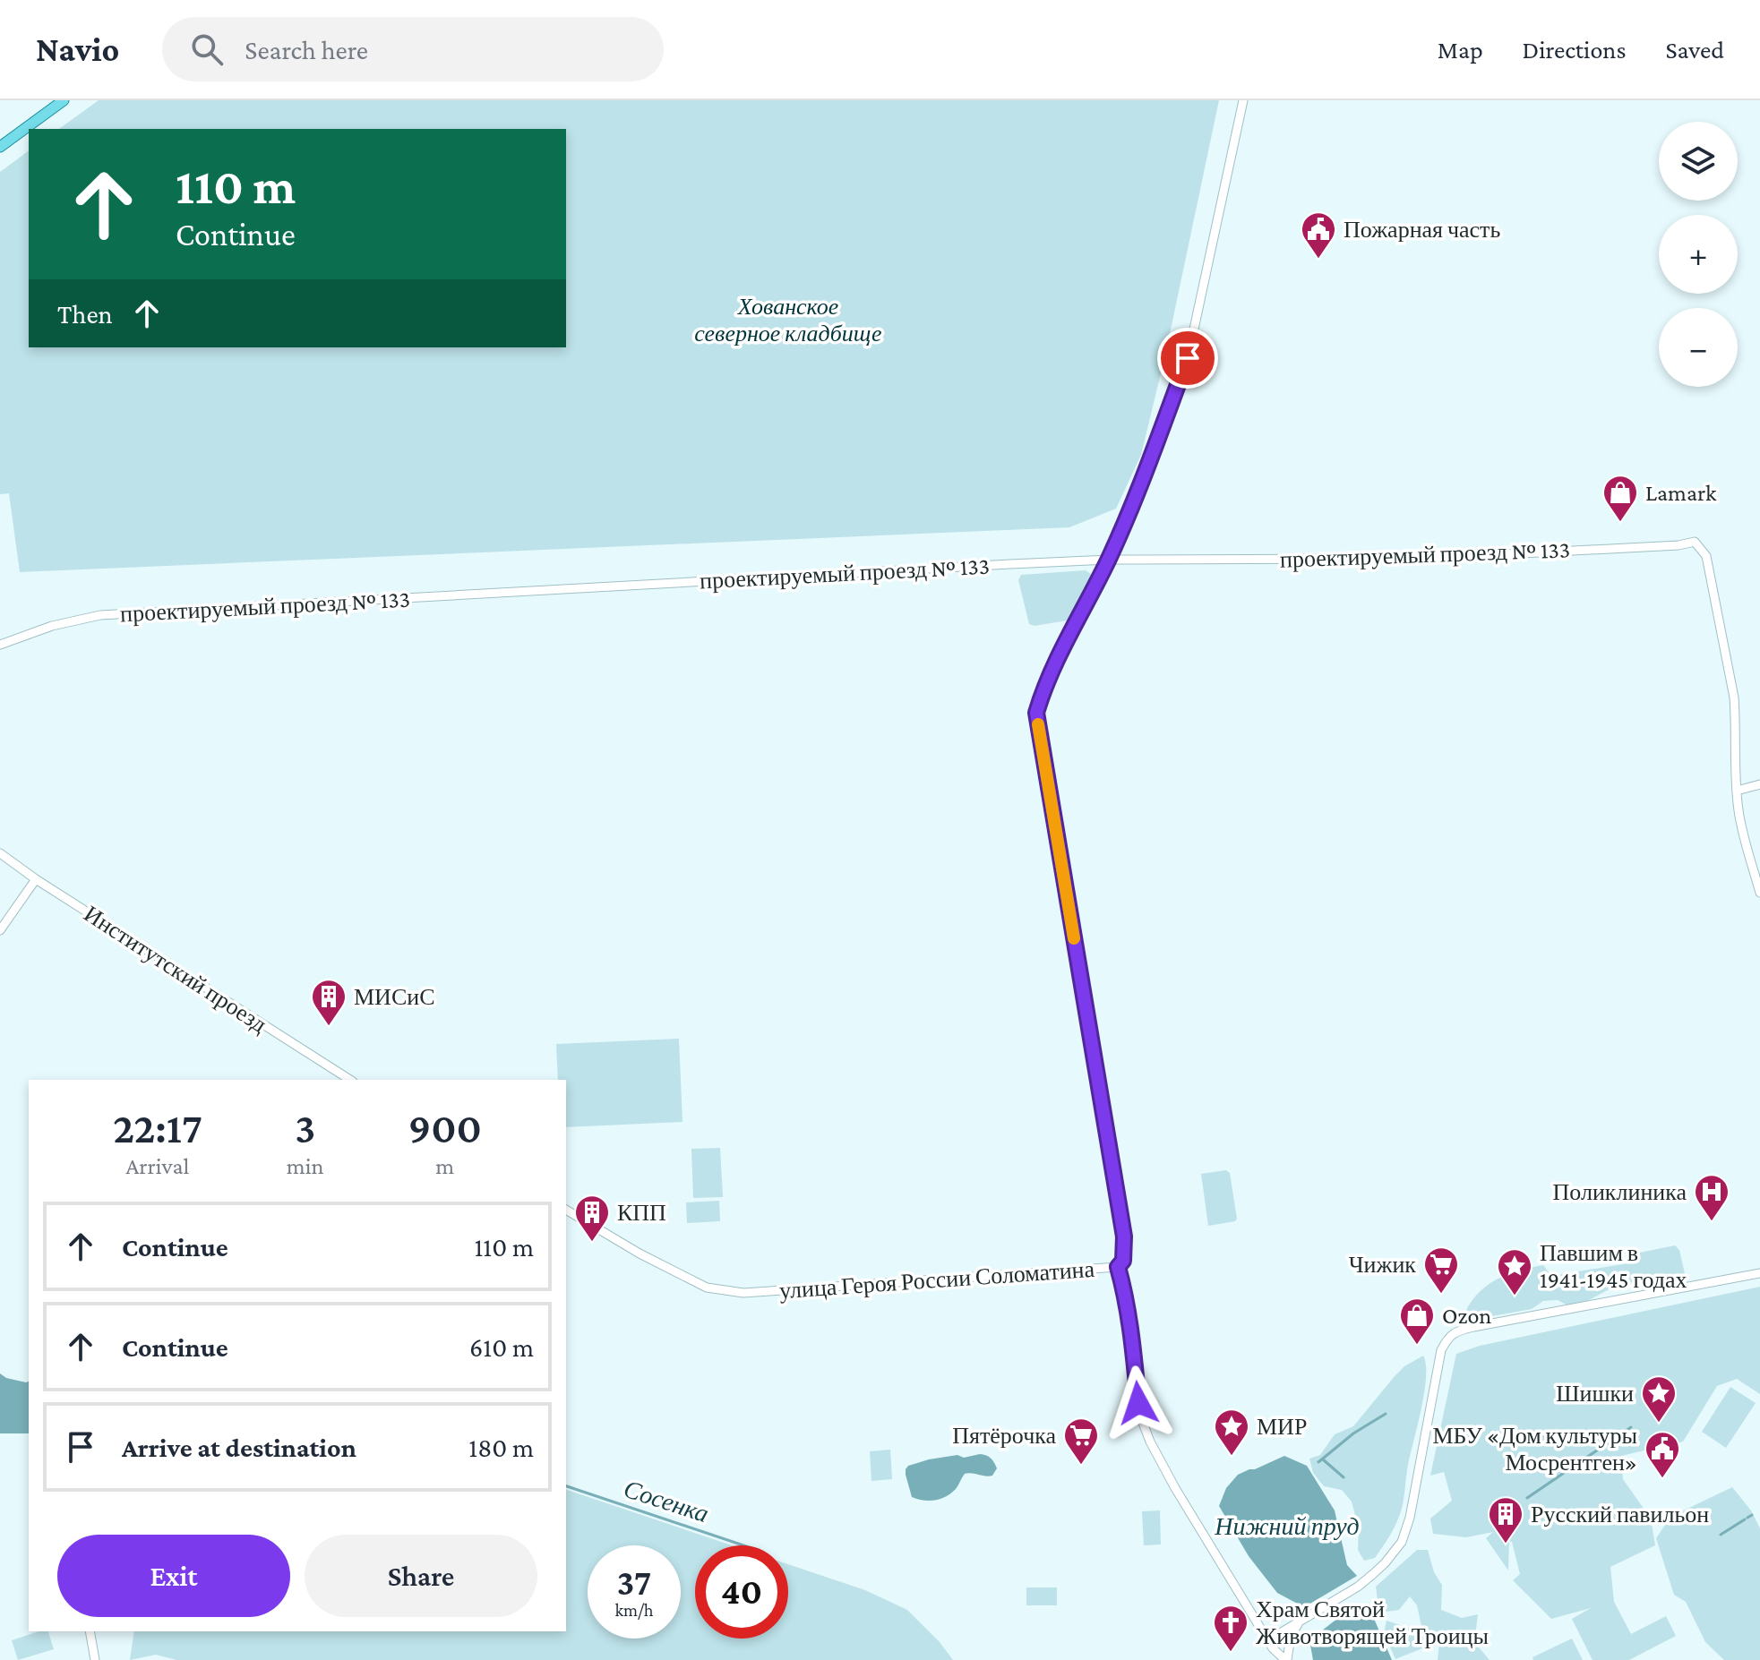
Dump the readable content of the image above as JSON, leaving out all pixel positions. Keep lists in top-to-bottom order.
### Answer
{
  "streets": {
    "street": ["проектируемый проезд № 133", "Институтский проезд", "улица Героя России Соломатина"]
  },
  "water": ["Сосенка", "Нижний пруд"],
  "parks": ["Хованское северное кладбище"],
  "places": {
    "public building": ["Пожарная часть", "МБУ «Дом культуры Мосрентген»"],
    "shop": ["Lamark", "Ozon"],
    "building": ["МИСиС", "КПП", "Русский павильон"],
    "hospital": ["Поликлиника"],
    "supermarket": ["Чижик", "Пятёрочка"],
    "place": ["Павшим в 1941-1945 годах", "Шишки", "МИР"],
    "church": ["Храм Святой Животворящей Троицы"]
  },
  "page": {
    "header": "Navio",
    "search": "Search here",
    "nav": ["Map", "Directions", "Saved"],
    "map_buttons": ["+", "−"],
    "turn": ["110 m", "Continue"],
    "then": "Then",
    "eta": [
      "22:17",
      "Arrival",
      "3",
      "min",
      "900",
      "m"
    ],
    "list": [
      {
        "name": "Continue",
        "value": "110 m"
      },
      {
        "name": "Continue",
        "value": "610 m"
      },
      {
        "name": "Arrive at destination",
        "value": "180 m"
      }
    ],
    "buttons": ["Exit", "Share"],
    "speed": "37 km/h",
    "limit": "40"
  }
}
